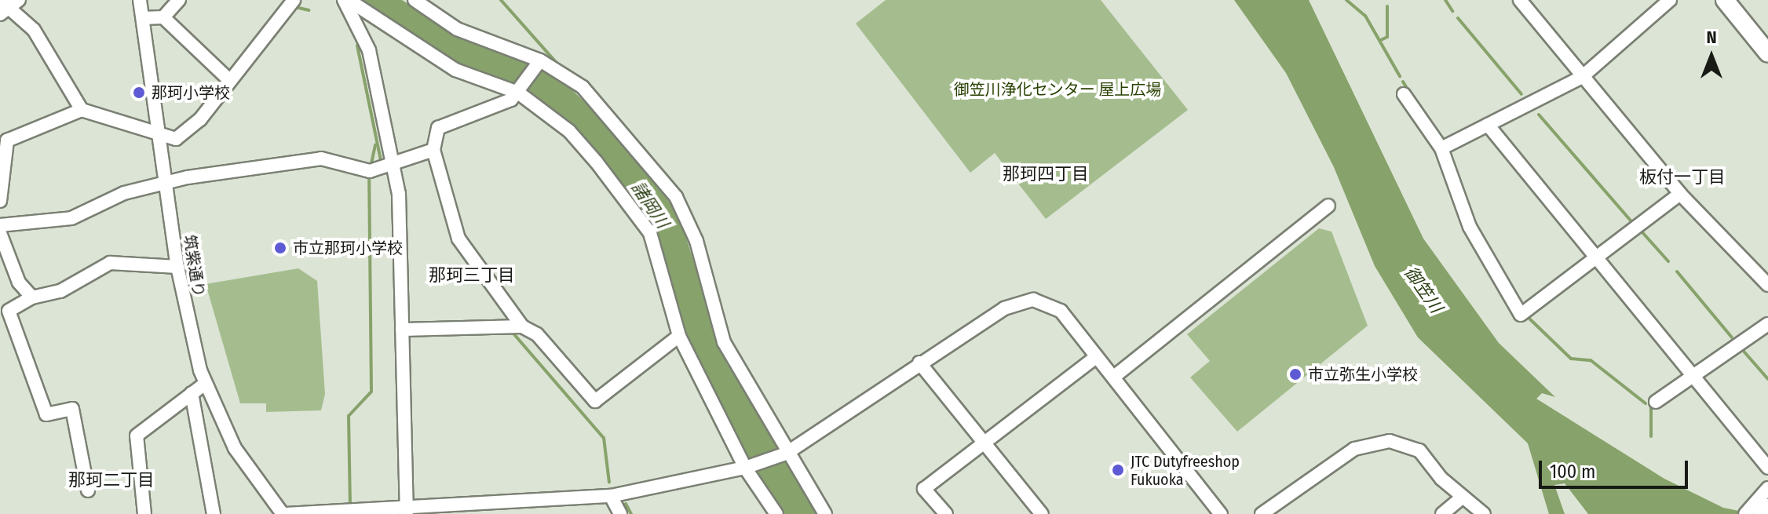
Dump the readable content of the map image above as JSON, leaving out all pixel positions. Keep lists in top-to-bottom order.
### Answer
{
  "streets": {
    "street": ["筑紫通り"]
  },
  "districts": [
    "那珂四丁目",
    "板付一丁目",
    "那珂三丁目",
    "那珂二丁目"
  ],
  "water": ["諸岡川", "御笠川"],
  "parks": ["御笠川浄化センター 屋上広場"],
  "places": [
    "那珂小学校",
    "市立那珂小学校",
    "市立弥生小学校",
    "JTC Dutyfreeshop Fukuoka"
  ],
  "scale_bar": "100 m",
  "north": "top"
}
